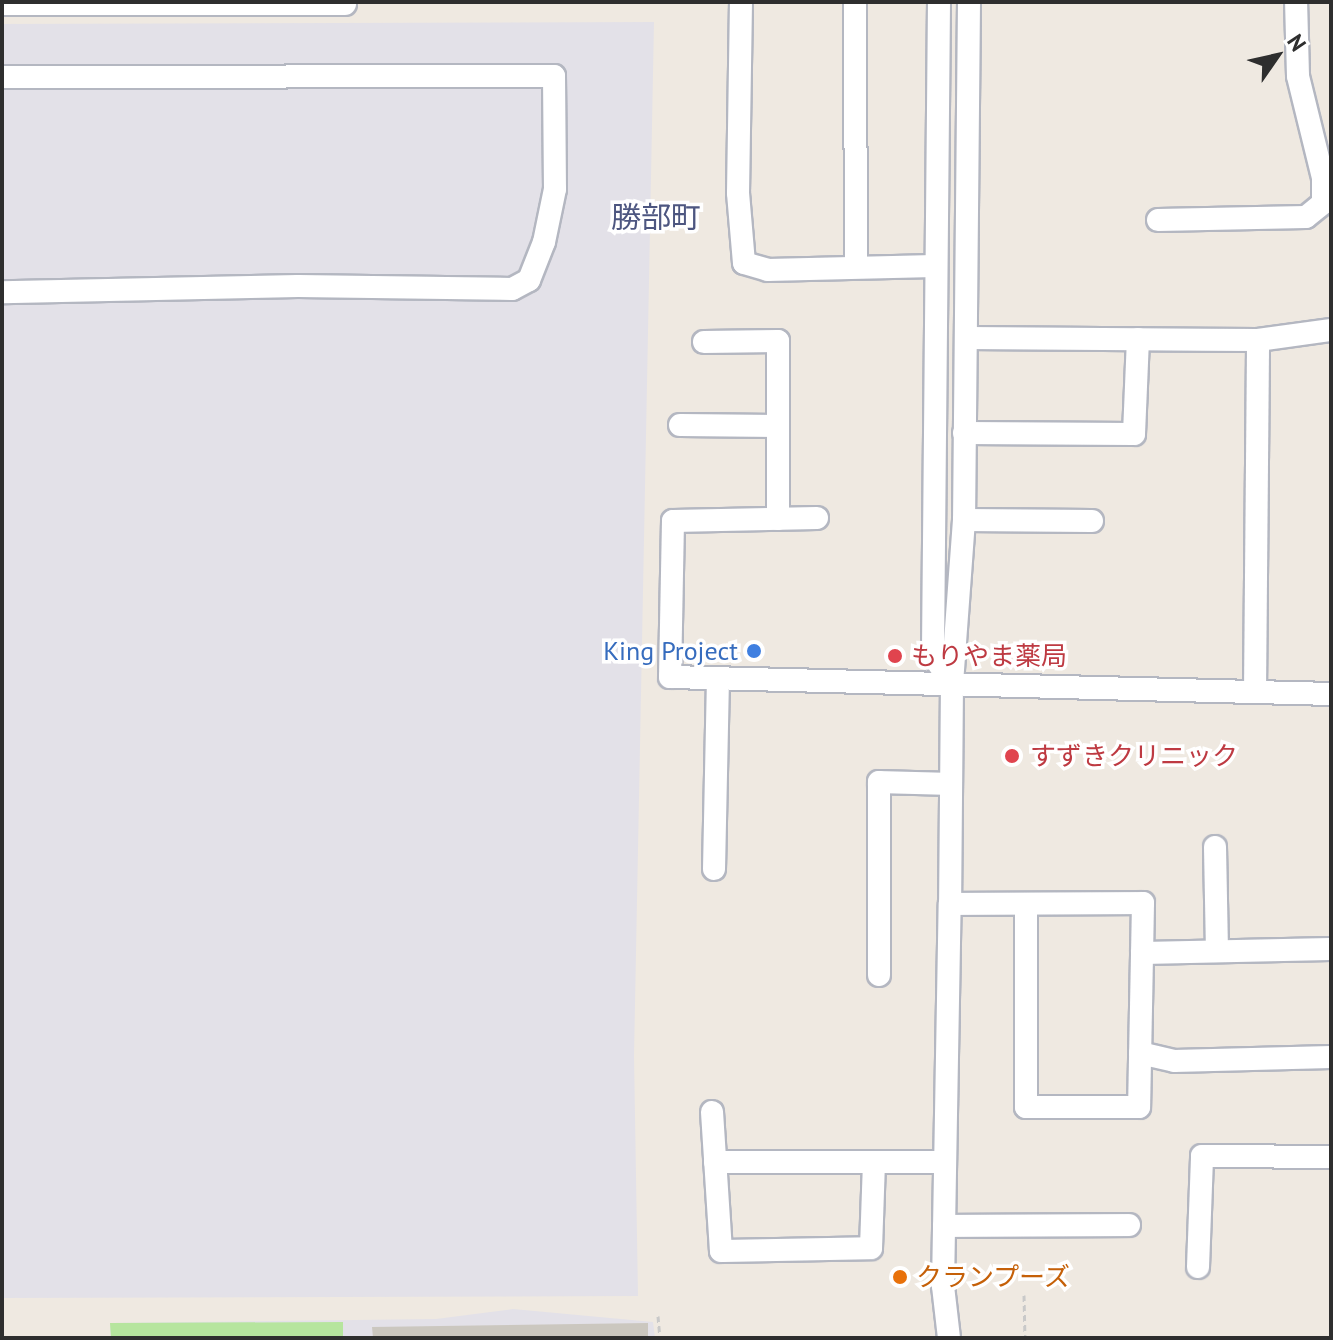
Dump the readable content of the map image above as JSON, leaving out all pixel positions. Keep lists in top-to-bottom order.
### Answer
{
  "districts": ["勝部町"],
  "places": [
    "King Project",
    "もりやま薬局",
    "すずきクリニック",
    "クランプーズ"
  ],
  "north": "top right"
}
